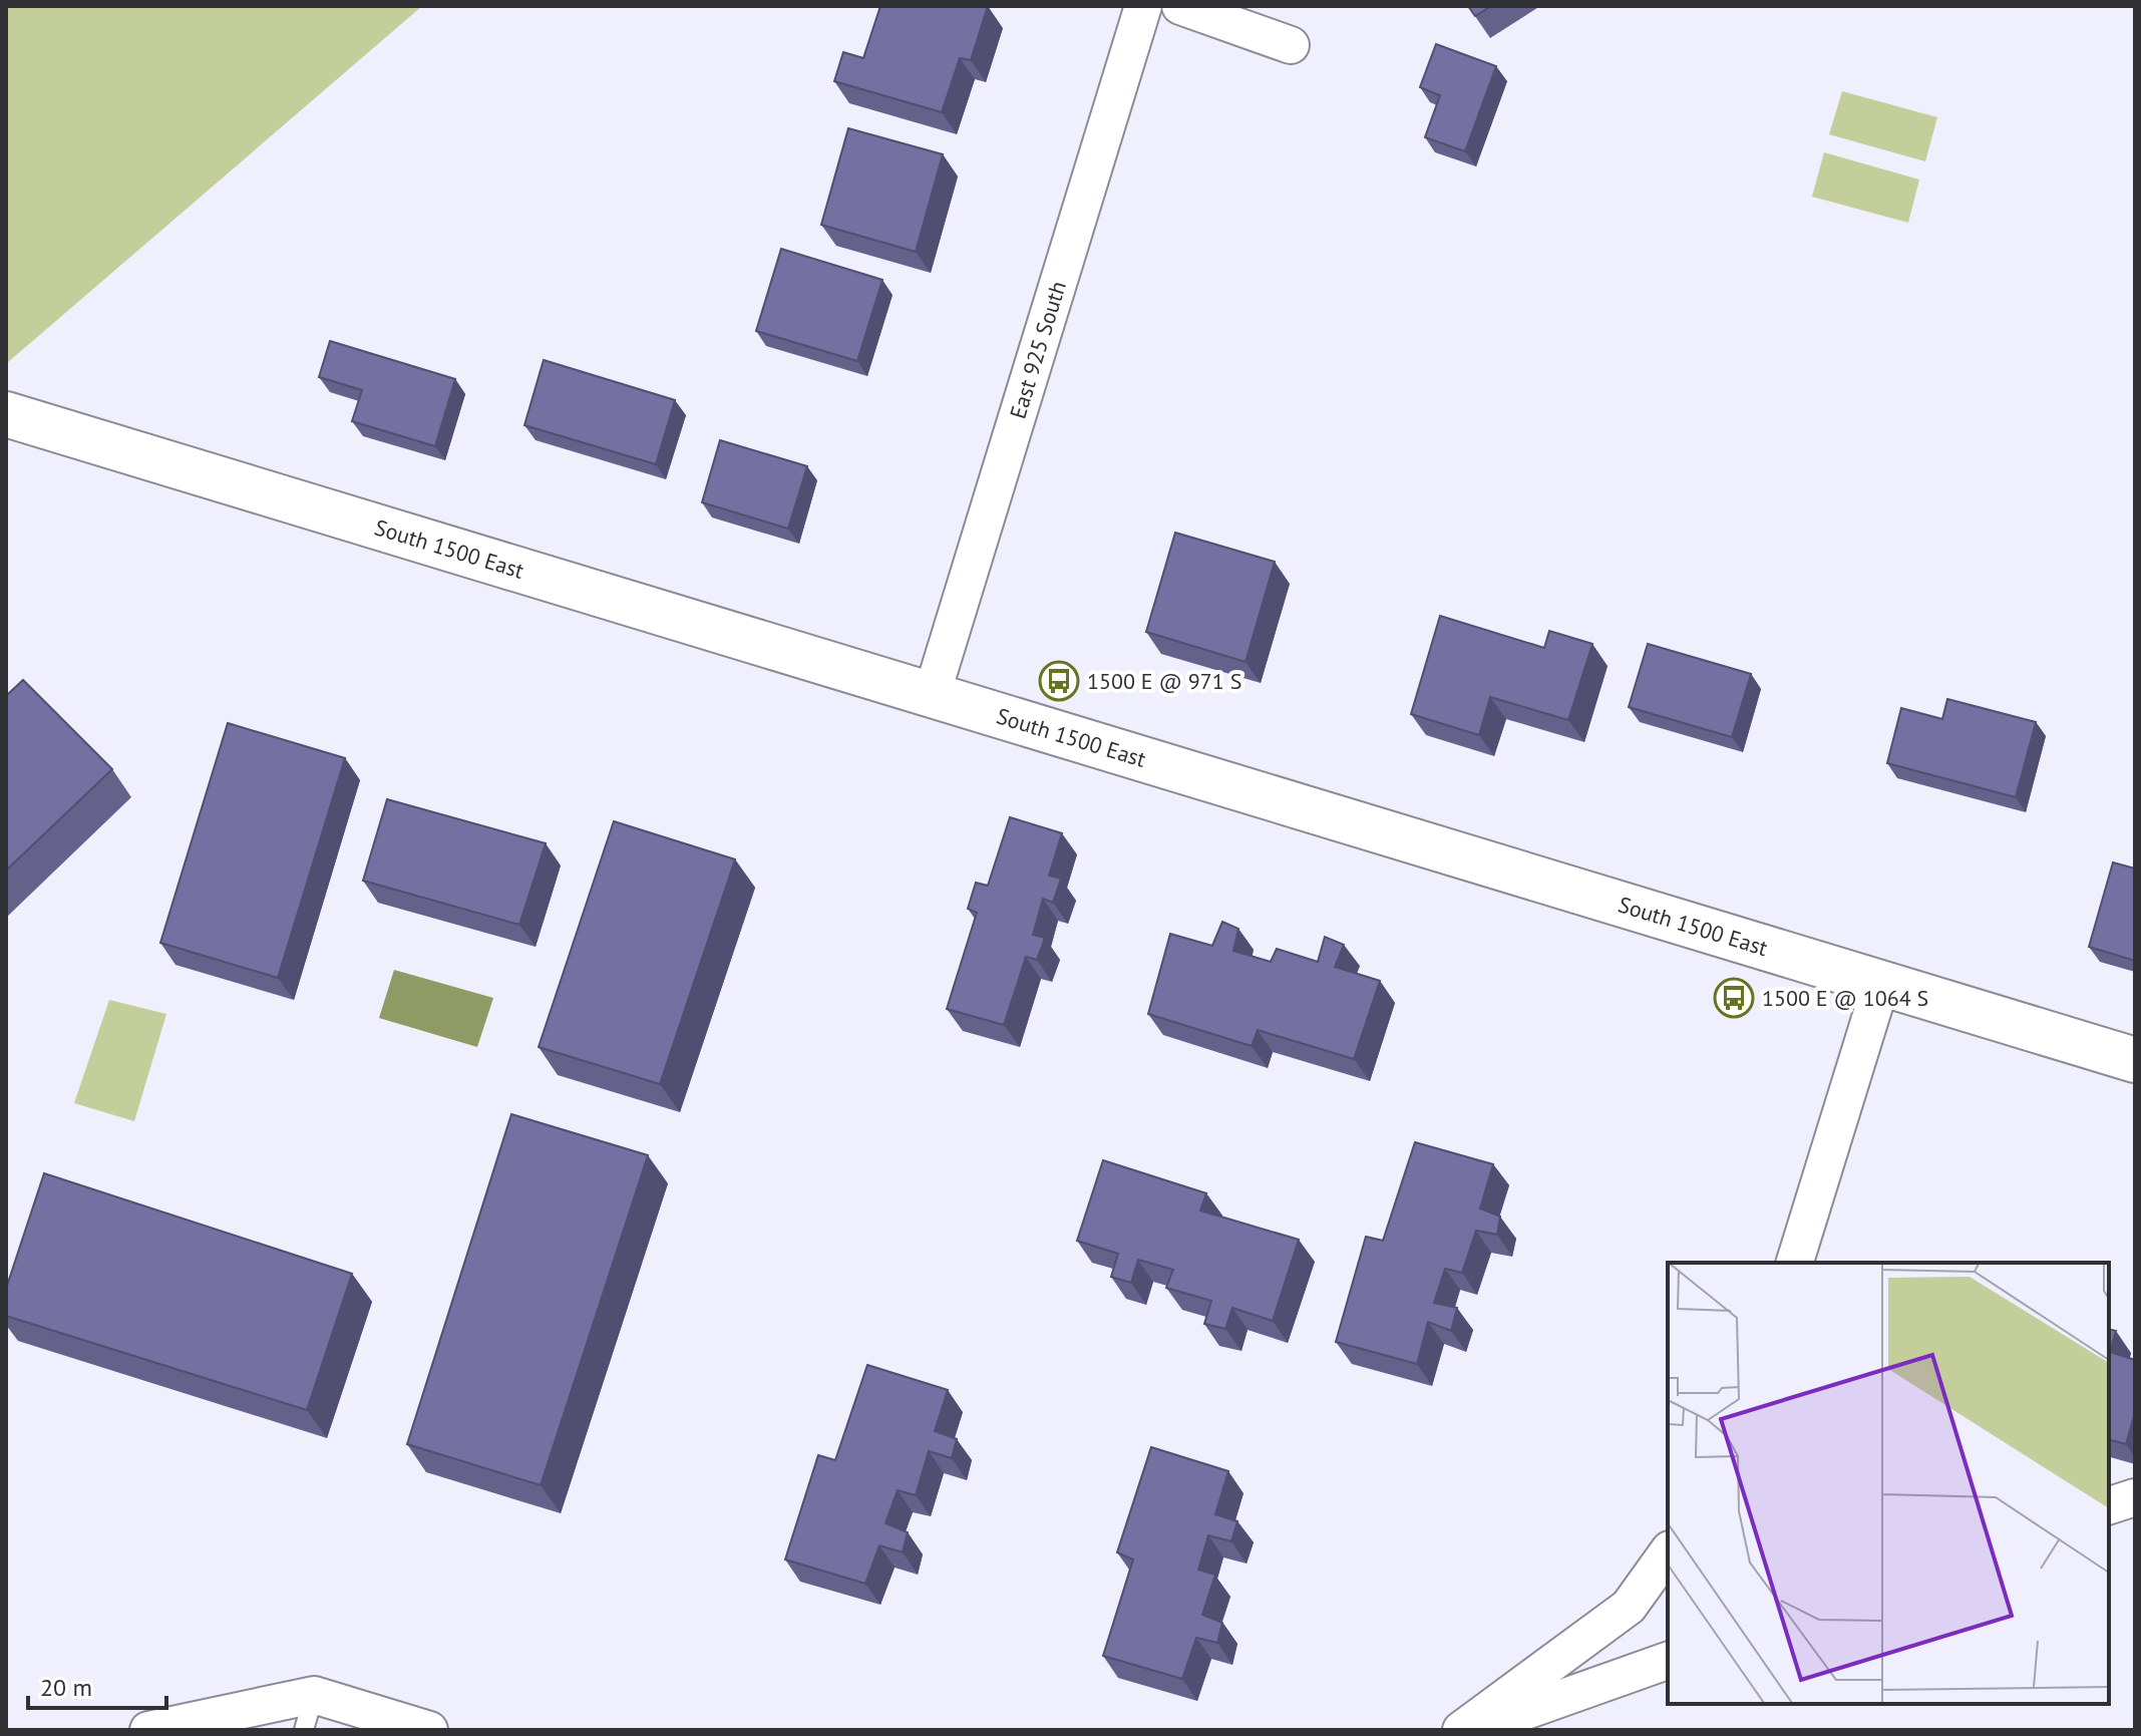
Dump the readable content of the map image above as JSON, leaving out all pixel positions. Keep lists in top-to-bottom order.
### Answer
{
  "streets": {
    "street": ["East 925 South", "South 1500 East"]
  },
  "crossings": [
    ["East 925 South", "South 1500 East"]
  ],
  "places": {
    "bus stop": ["1500 E @ 971 S", "1500 E @ 1064 S"]
  },
  "scale_bar": "20 m"
}
